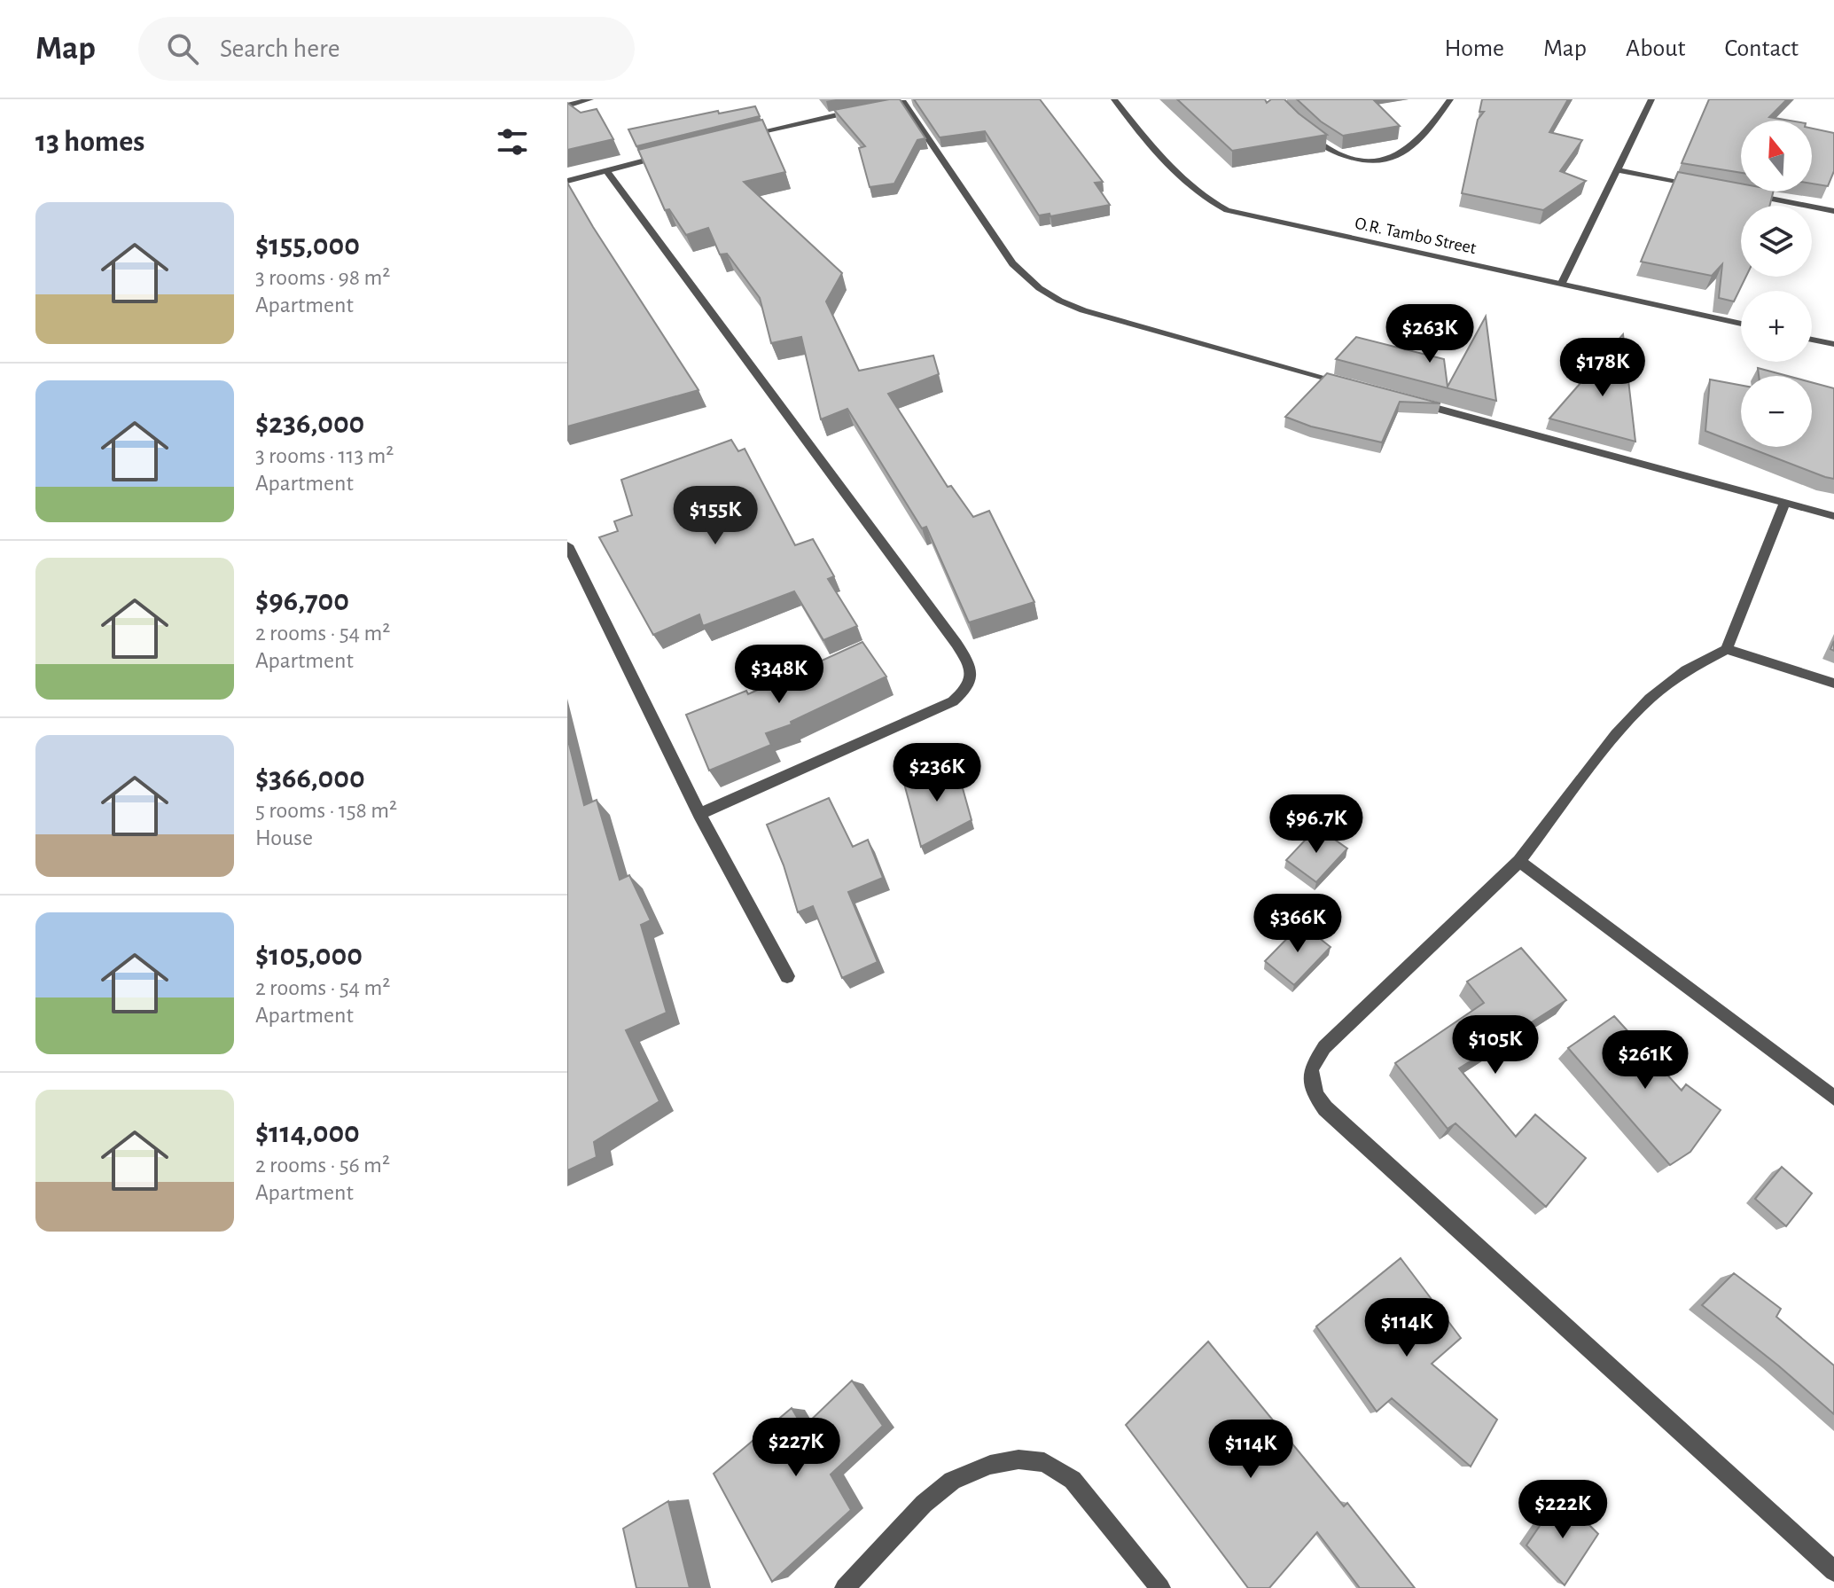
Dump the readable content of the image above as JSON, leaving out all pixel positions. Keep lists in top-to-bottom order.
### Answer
{
  "streets": {
    "street": ["O.R. Tambo Street"]
  },
  "north": "top",
  "page": {
    "header": "Map",
    "search": "Search here",
    "nav": [
      "Home",
      "Map",
      "About",
      "Contact"
    ],
    "heading": "13 homes",
    "map_buttons": ["+", "−"],
    "list": [
      {
        "name": "$155,000",
        "note": "3 rooms · 98 m² · Apartment"
      },
      {
        "name": "$236,000",
        "note": "3 rooms · 113 m² · Apartment"
      },
      {
        "name": "$96,700",
        "note": "2 rooms · 54 m² · Apartment"
      },
      {
        "name": "$366,000",
        "note": "5 rooms · 158 m² · House"
      },
      {
        "name": "$105,000",
        "note": "2 rooms · 54 m² · Apartment"
      },
      {
        "name": "$114,000",
        "note": "2 rooms · 56 m² · Apartment"
      }
    ],
    "price": [
      "$263K",
      "$178K",
      "$155K",
      "$348K",
      "$236K",
      "$96.7K",
      "$366K",
      "$105K",
      "$261K",
      "$114K",
      "$227K",
      "$114K",
      "$222K"
    ]
  }
}
